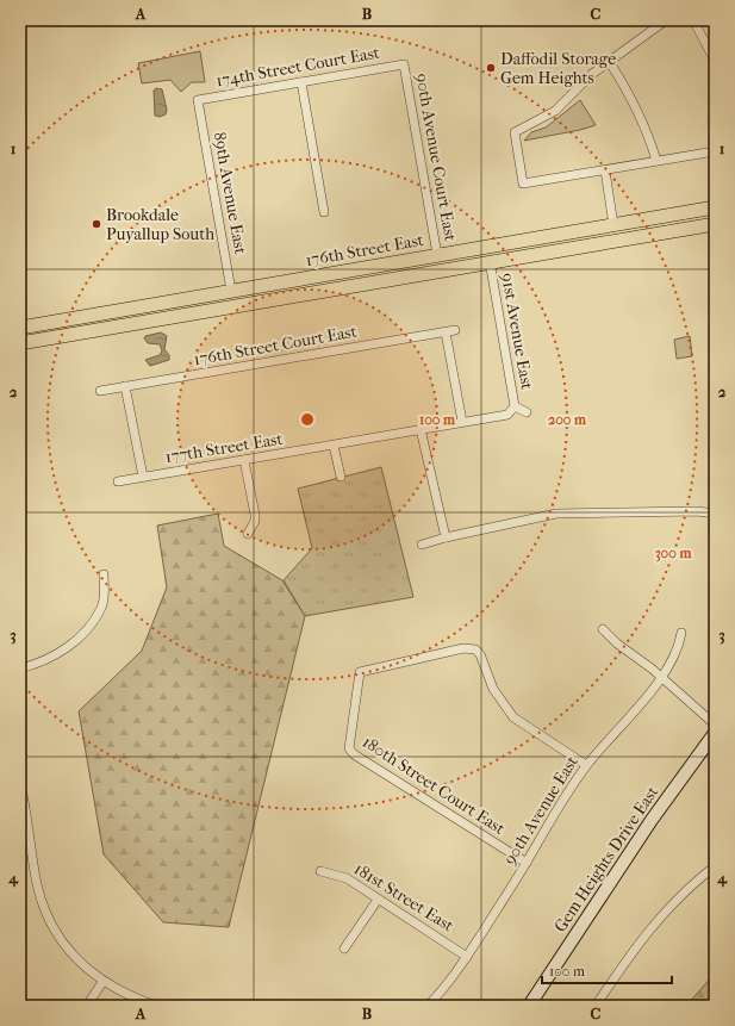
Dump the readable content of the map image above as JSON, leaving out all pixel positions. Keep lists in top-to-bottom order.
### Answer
{
  "streets": {
    "main road": ["176th Street East"],
    "street": [
      "174th Street Court East",
      "90th Avenue Court East",
      "89th Avenue East",
      "91st Avenue East",
      "176th Street Court East",
      "177th Street East",
      "180th Street Court East",
      "90th Avenue East",
      "Gem Heights Drive East",
      "181st Street East"
    ]
  },
  "crossings": [
    ["174th Street Court East", "90th Avenue Court East"],
    ["174th Street Court East", "89th Avenue East"],
    ["90th Avenue Court East", "176th Street East"],
    ["89th Avenue East", "176th Street East"],
    ["176th Street East", "91st Avenue East"],
    ["91st Avenue East", "177th Street East"],
    ["180th Street Court East", "90th Avenue East"],
    ["90th Avenue East", "181st Street East"]
  ],
  "places": ["Daffodil Storage Gem Heights", "Brookdale Puyallup South"],
  "scale_bar": "100 m",
  "grid": {
    "columns": ["A", "B", "C"],
    "rows": [
      "1",
      "2",
      "3",
      "4"
    ]
  },
  "rings": ["100 m", "200 m", "300 m"]
}
